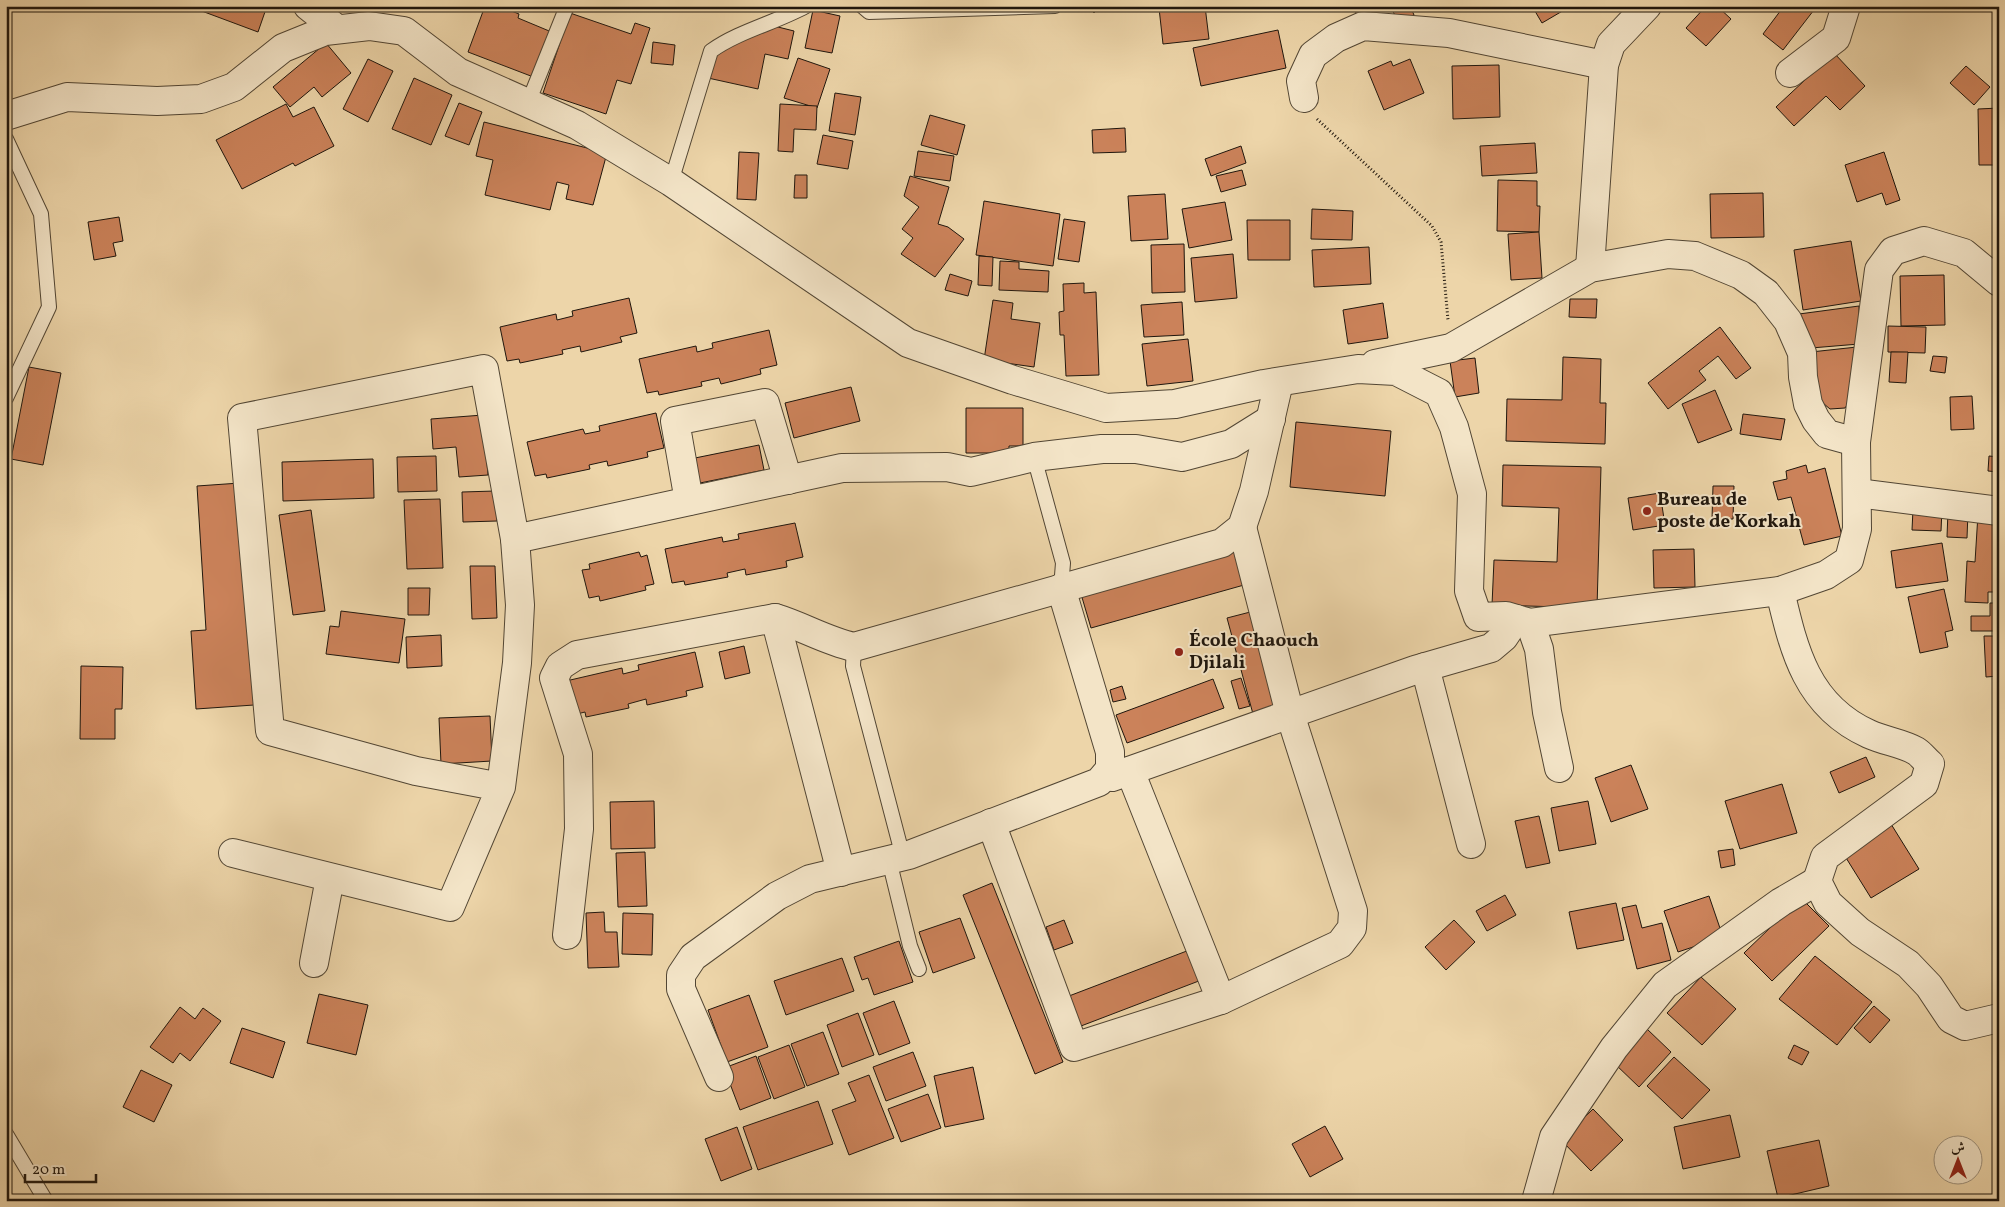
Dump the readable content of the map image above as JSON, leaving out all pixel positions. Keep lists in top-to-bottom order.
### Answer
{
  "places": ["Bureau de poste de Korkah", "École Chaouch Djilali"],
  "scale_bar": "20 m",
  "north": "top"
}
